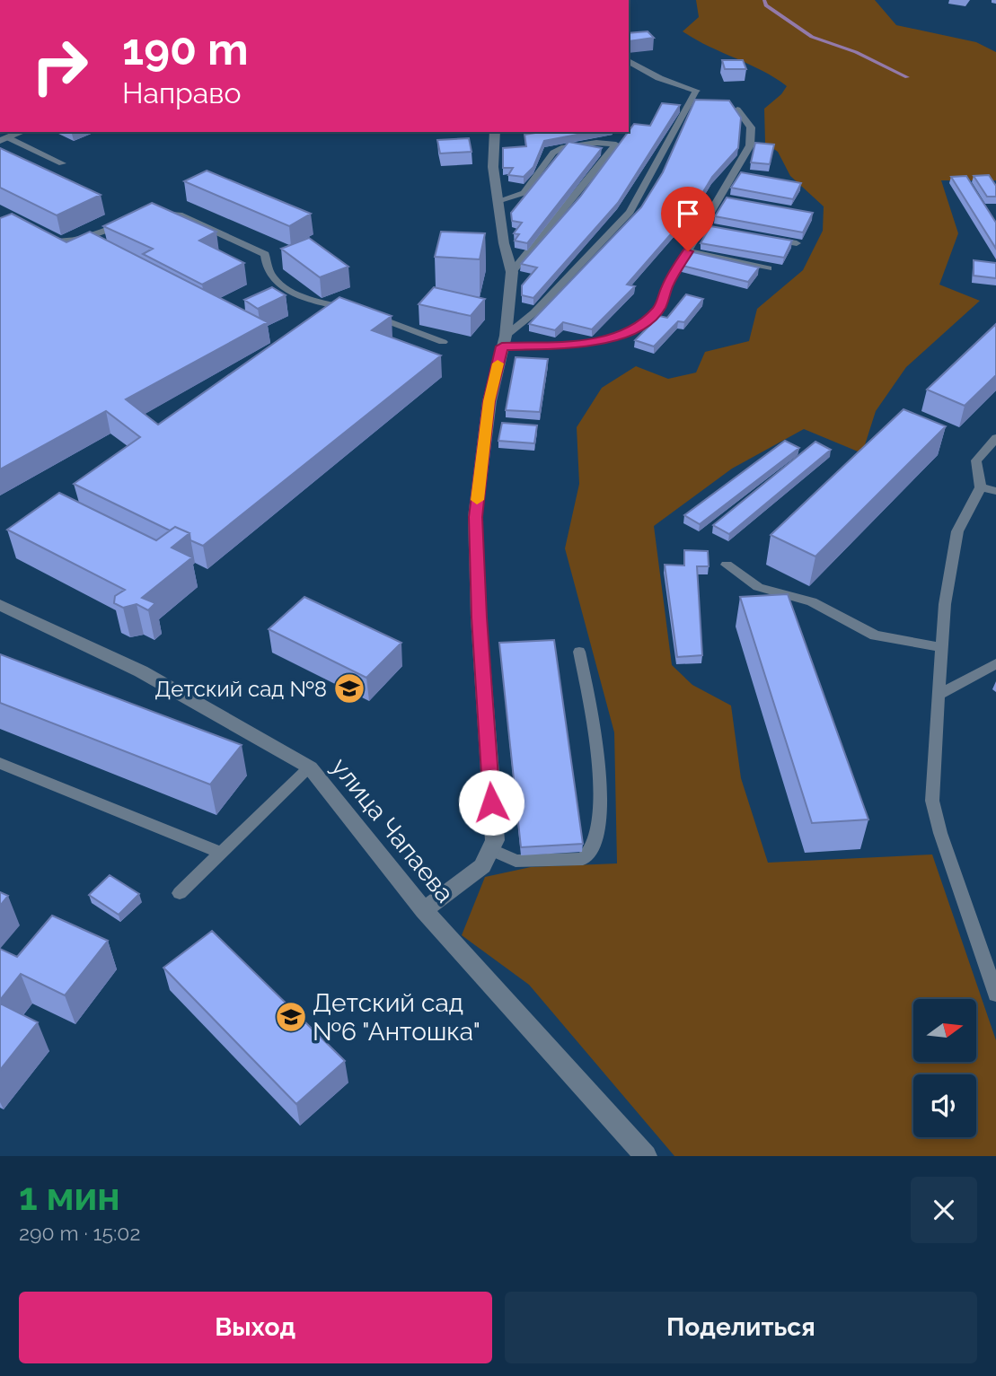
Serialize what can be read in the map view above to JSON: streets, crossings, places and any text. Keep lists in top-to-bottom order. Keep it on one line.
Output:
{"streets":{"street":["улица Чапаева"]},"places":{"school or university":["Детский сад №8","Детский сад №6 \"Антошка\""]},"north":"right","page":{"turn":["190 m","Направо"],"heading":["1 мин","290 m · 15:02"],"buttons":["Выход","Поделиться"]}}
